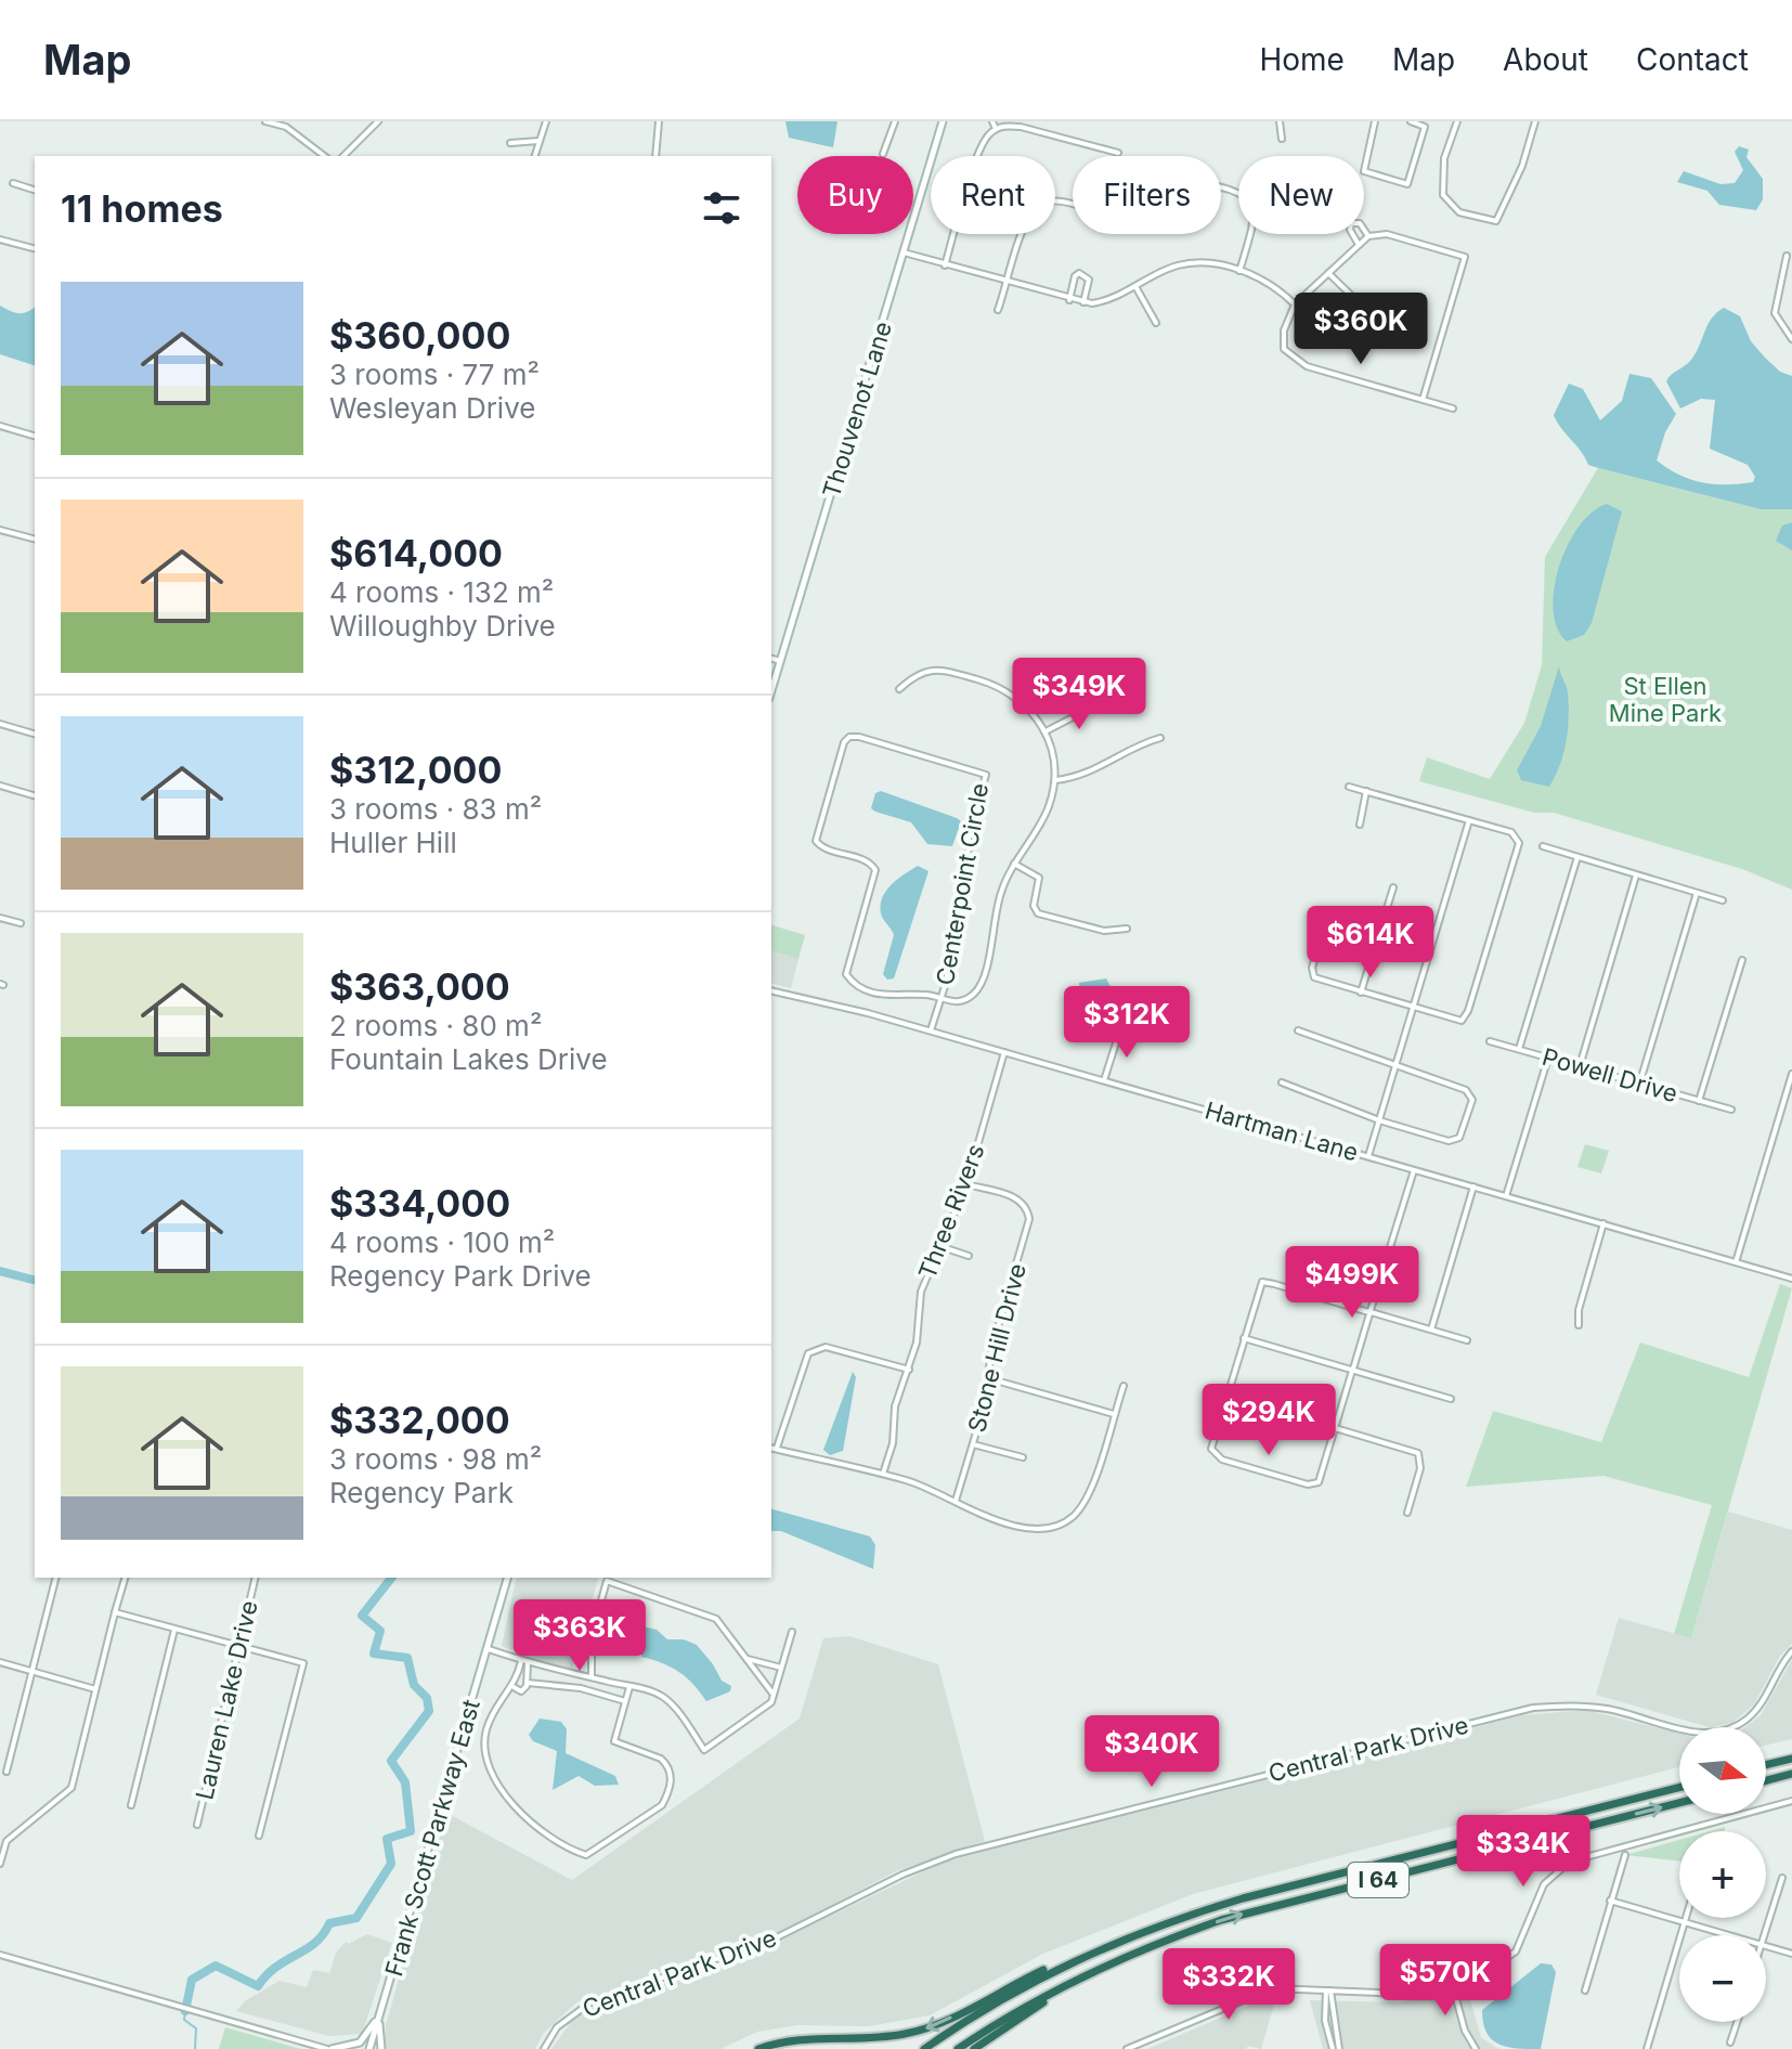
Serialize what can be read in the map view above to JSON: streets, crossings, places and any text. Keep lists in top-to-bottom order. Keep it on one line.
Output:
{"streets":{"highway":["I 64"],"main road":["Thouvenot Lane","Frank Scott Parkway East"],"street":["Centerpoint Circle","Powell Drive","Hartman Lane","Three Rivers","Stone Hill Drive","Lauren Lake Drive","Central Park Drive"]},"crossings":[["Centerpoint Circle","Hartman Lane"],["Hartman Lane","Three Rivers"],["Three Rivers","Stone Hill Drive"]],"parks":["St Ellen Mine Park"],"north":"right","page":{"header":"Map","nav":["Home","Map","About","Contact"],"chip":["Buy","Rent","Filters","New"],"heading":"11 homes","list":[{"name":"$360,000","note":"3 rooms · 77 m² · Wesleyan Drive"},{"name":"$614,000","note":"4 rooms · 132 m² · Willoughby Drive"},{"name":"$312,000","note":"3 rooms · 83 m² · Huller Hill"},{"name":"$363,000","note":"2 rooms · 80 m² · Fountain Lakes Drive"},{"name":"$334,000","note":"4 rooms · 100 m² · Regency Park Drive"},{"name":"$332,000","note":"3 rooms · 98 m² · Regency Park"}],"price":["$360K","$349K","$614K","$312K","$499K","$294K","$363K","$340K","$334K","$570K","$332K"],"map_buttons":["+","−"]}}
